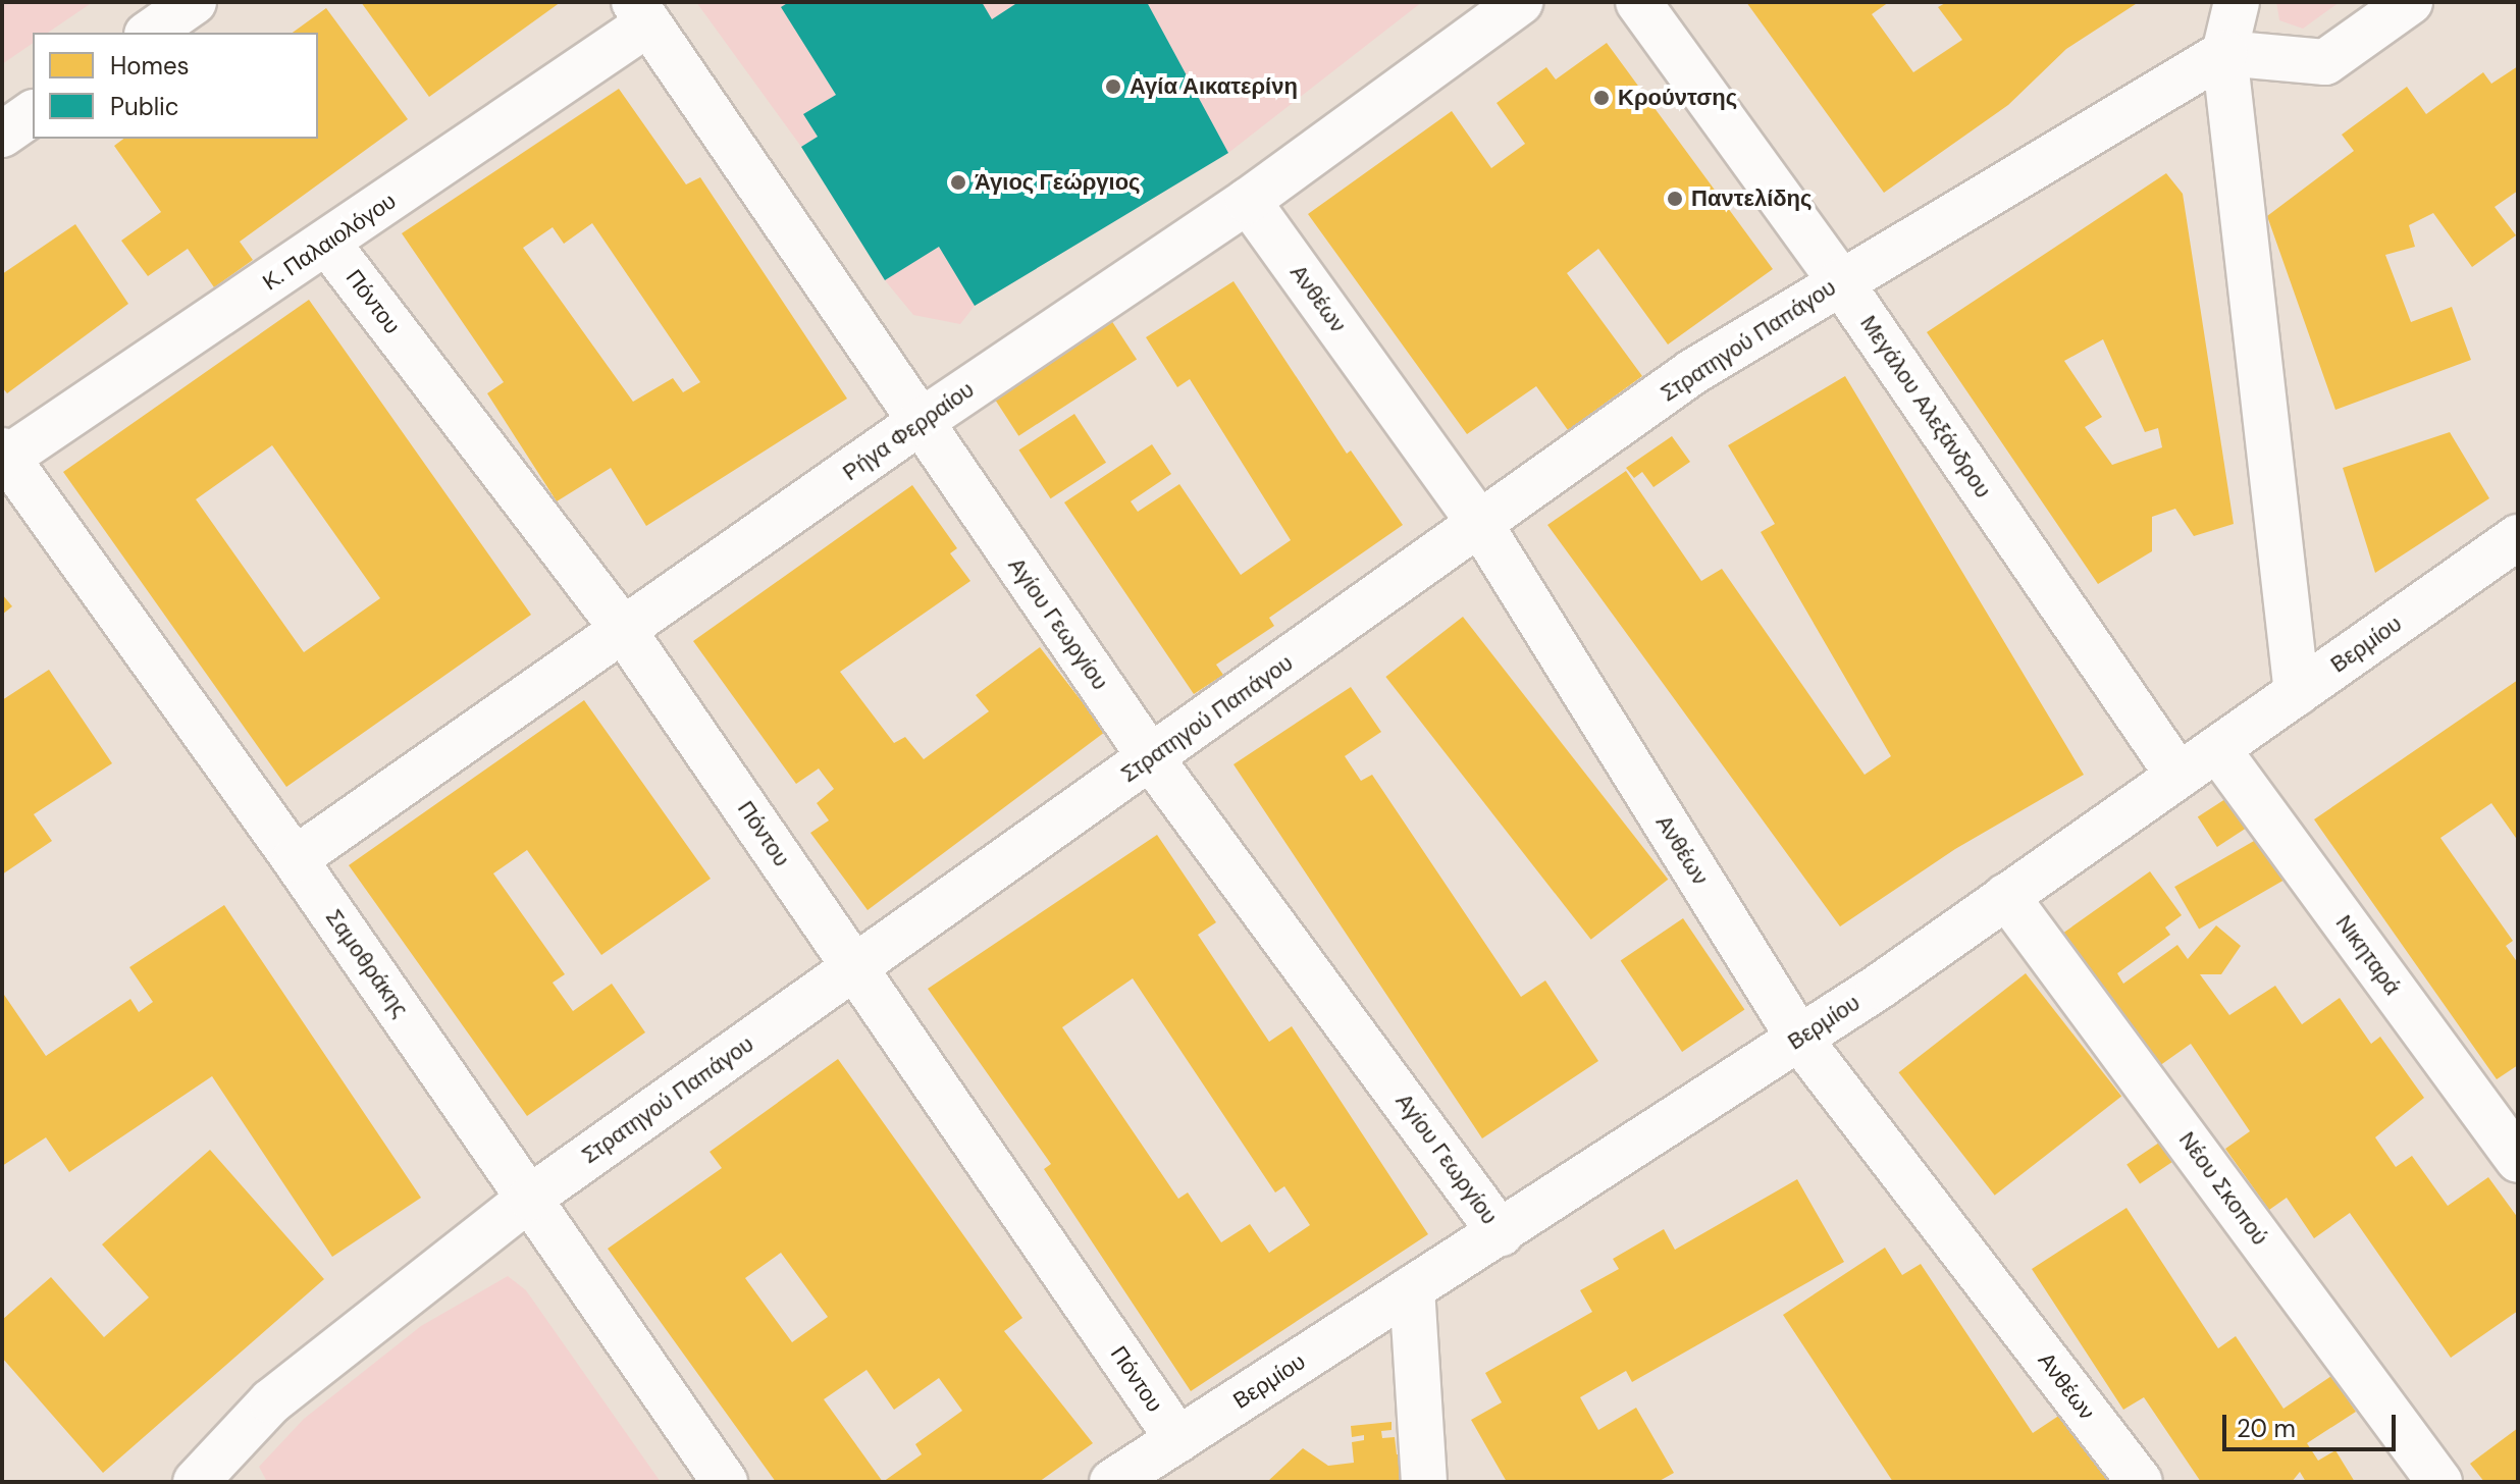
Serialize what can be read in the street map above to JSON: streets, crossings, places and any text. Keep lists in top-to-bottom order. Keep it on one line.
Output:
{"streets":{"street":["Κ. Παλαιολόγου","Ανθέων","Πόντου","Στρατηγού Παπάγου","Μεγάλου Αλεξάνδρου","Ρήγα Φερραίου","Αγίου Γεωργίου","Βερμίου","Νικηταρά","Σαμοθράκης","Νέου Σκοπού"]},"crossings":[["Κ. Παλαιολόγου","Πόντου"],["Κ. Παλαιολόγου","Αγίου Γεωργίου"],["Κ. Παλαιολόγου","Σαμοθράκης"],["Ανθέων","Στρατηγού Παπάγου"],["Ανθέων","Ρήγα Φερραίου"],["Ανθέων","Βερμίου"],["Πόντου","Στρατηγού Παπάγου"],["Πόντου","Ρήγα Φερραίου"],["Πόντου","Βερμίου"],["Στρατηγού Παπάγου","Μεγάλου Αλεξάνδρου"],["Στρατηγού Παπάγου","Αγίου Γεωργίου"],["Στρατηγού Παπάγου","Σαμοθράκης"],["Μεγάλου Αλεξάνδρου","Βερμίου"],["Ρήγα Φερραίου","Αγίου Γεωργίου"],["Ρήγα Φερραίου","Σαμοθράκης"],["Αγίου Γεωργίου","Βερμίου"],["Βερμίου","Νικηταρά"],["Βερμίου","Νέου Σκοπού"]],"places":["Αγία Αικατερίνη","Κρούντσης","Άγιος Γεώργιος","Παντελίδης"],"legend":["Homes","Public"],"scale_bar":"20 m"}
